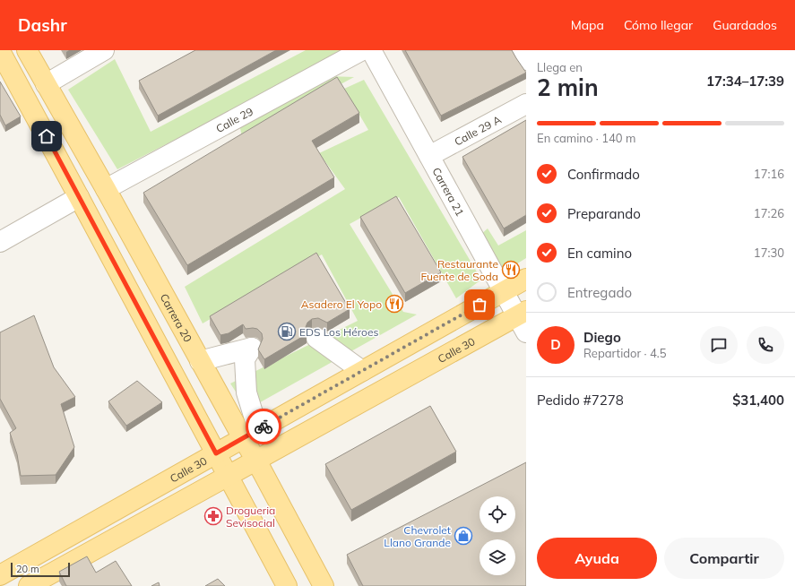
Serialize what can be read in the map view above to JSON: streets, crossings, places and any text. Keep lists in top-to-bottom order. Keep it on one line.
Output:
{"streets":{"main road":["Carrera 20","Calle 30"],"street":["Calle 29","Calle 29 A","Carrera 21"]},"crossings":[["Calle 29","Carrera 20"],["Calle 29 A","Carrera 21"],["Carrera 21","Calle 30"],["Carrera 20","Calle 30"]],"places":{"restaurant":["Restaurante Fuente de Soda","Asadero El Yopo"],"fuel station":["EDS Los Héroes"],"pharmacy":["Drogueria Sevisocial"],"shop":["Chevrolet Llano Grande"]},"scale_bar":"20 m","page":{"header":"Dashr","nav":["Mapa","Cómo llegar","Guardados"],"heading":["2 min","Llega en","17:34–17:39"],"panel":["Diego","Repartidor · 4.5","Pedido #7278","$31,400"],"bar":"En camino · 140 m","list":[["Confirmado","17:16"],["Preparando","17:26"],["En camino","17:30"],"Entregado"],"round":"D","buttons":["Ayuda","Compartir"],"scale":"20 m"}}
